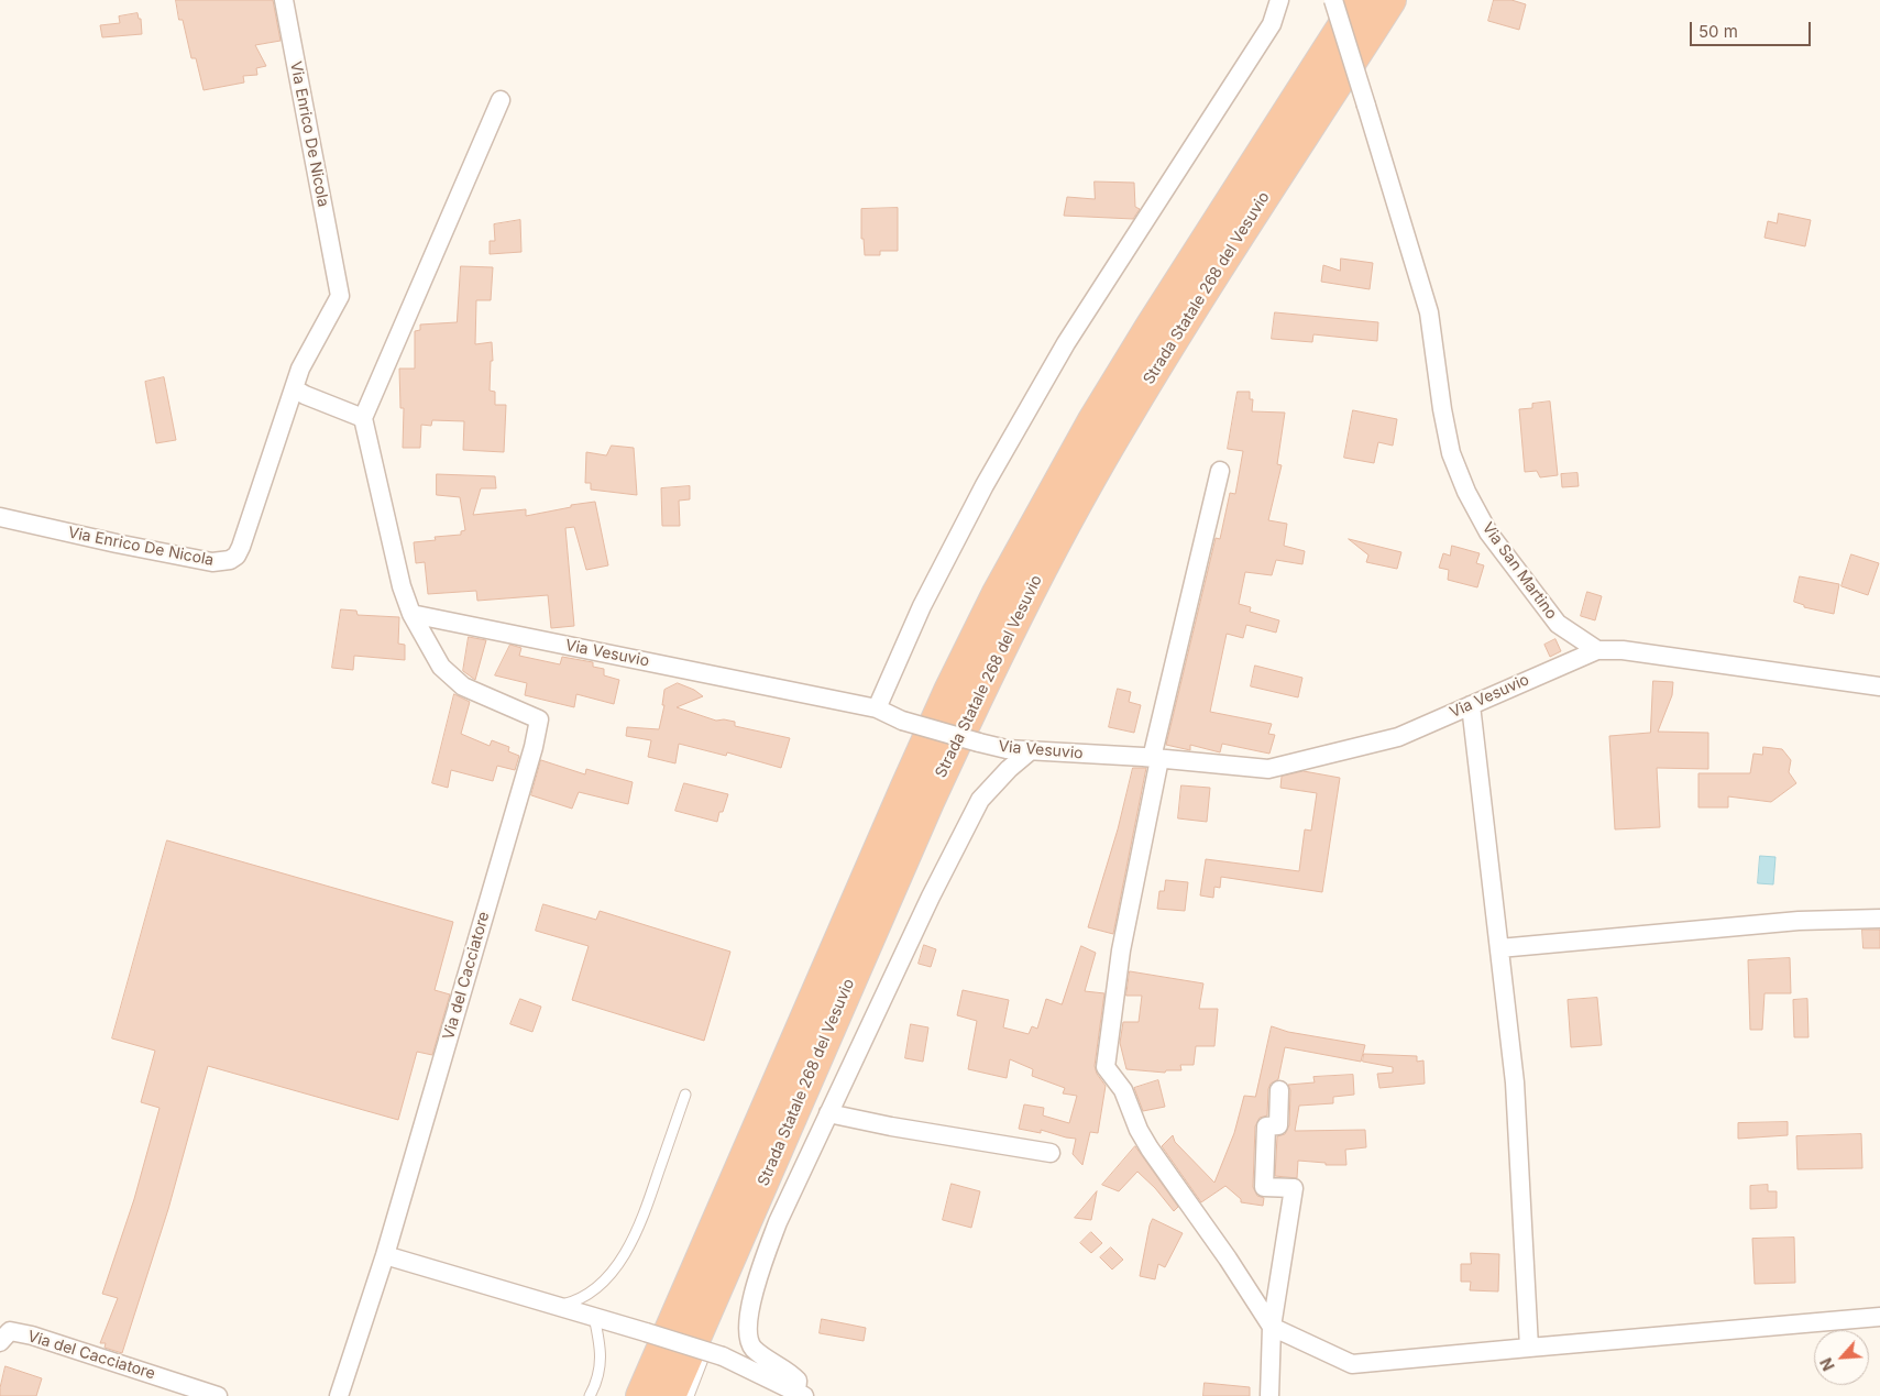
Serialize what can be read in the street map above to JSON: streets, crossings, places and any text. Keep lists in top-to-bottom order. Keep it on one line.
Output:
{"streets":{"highway":["Strada Statale 268 del Vesuvio"],"street":["Via Enrico De Nicola","Via San Martino","Via Vesuvio","Via del Cacciatore"]},"crossings":[["Via San Martino","Via Vesuvio"],["Via Vesuvio","Via del Cacciatore"]],"scale_bar":"50 m","north":"bottom left"}
